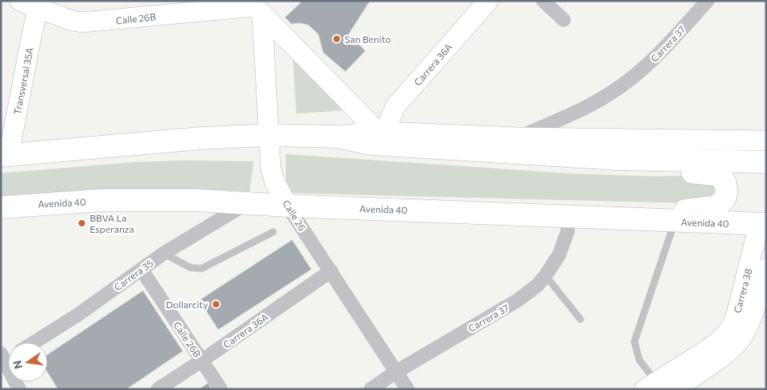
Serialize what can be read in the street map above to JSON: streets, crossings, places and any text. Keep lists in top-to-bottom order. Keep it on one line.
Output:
{"streets":{"highway":["Avenida 40"],"street":["Calle 26B","Carrera 37","Carrera 36A","Transversal 35A","Calle 26","Carrera 35","Carrera 38"]},"crossings":[["Calle 26B","Carrera 36A"],["Calle 26B","Transversal 35A"],["Calle 26B","Calle 26"],["Calle 26B","Carrera 35"],["Carrera 37","Avenida 40"],["Carrera 37","Calle 26"],["Carrera 36A","Calle 26"],["Avenida 40","Calle 26"],["Avenida 40","Carrera 35"],["Avenida 40","Carrera 38"]],"places":["San Benito","BBVA La Esperanza","Dollarcity"],"north":"left"}
